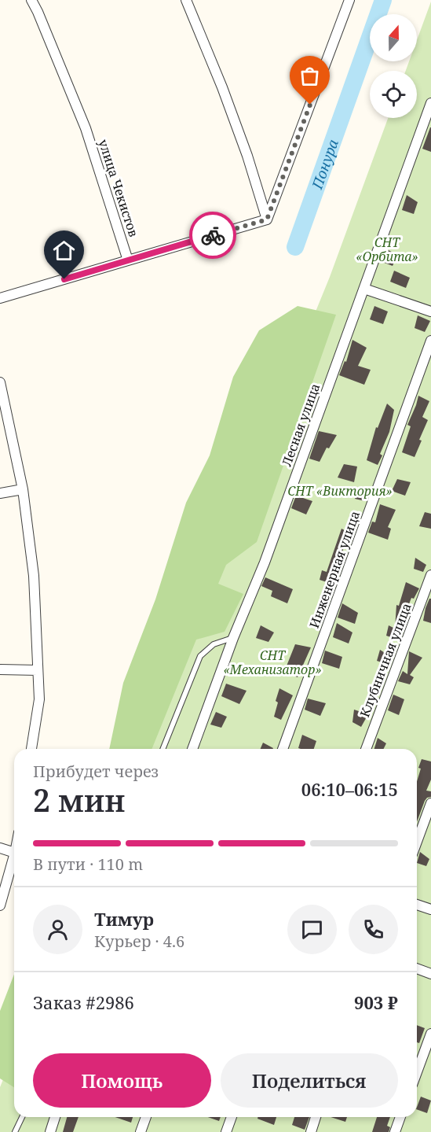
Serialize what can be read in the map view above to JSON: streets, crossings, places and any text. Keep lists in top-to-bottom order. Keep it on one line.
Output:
{"streets":{"street":["улица Чекистов","Лесная улица","Инженерная улица","Клубничная улица"]},"water":["Понура"],"parks":["СНТ «Орбита»","СНТ «Виктория»","СНТ «Механизатор»"],"north":"top","page":{"heading":["2 мин","Прибудет через","06:10–06:15"],"panel":["Тимур","Курьер · 4.6","Заказ #2986","903 ₽"],"bar":"В пути · 110 m","buttons":["Помощь","Поделиться"]}}
